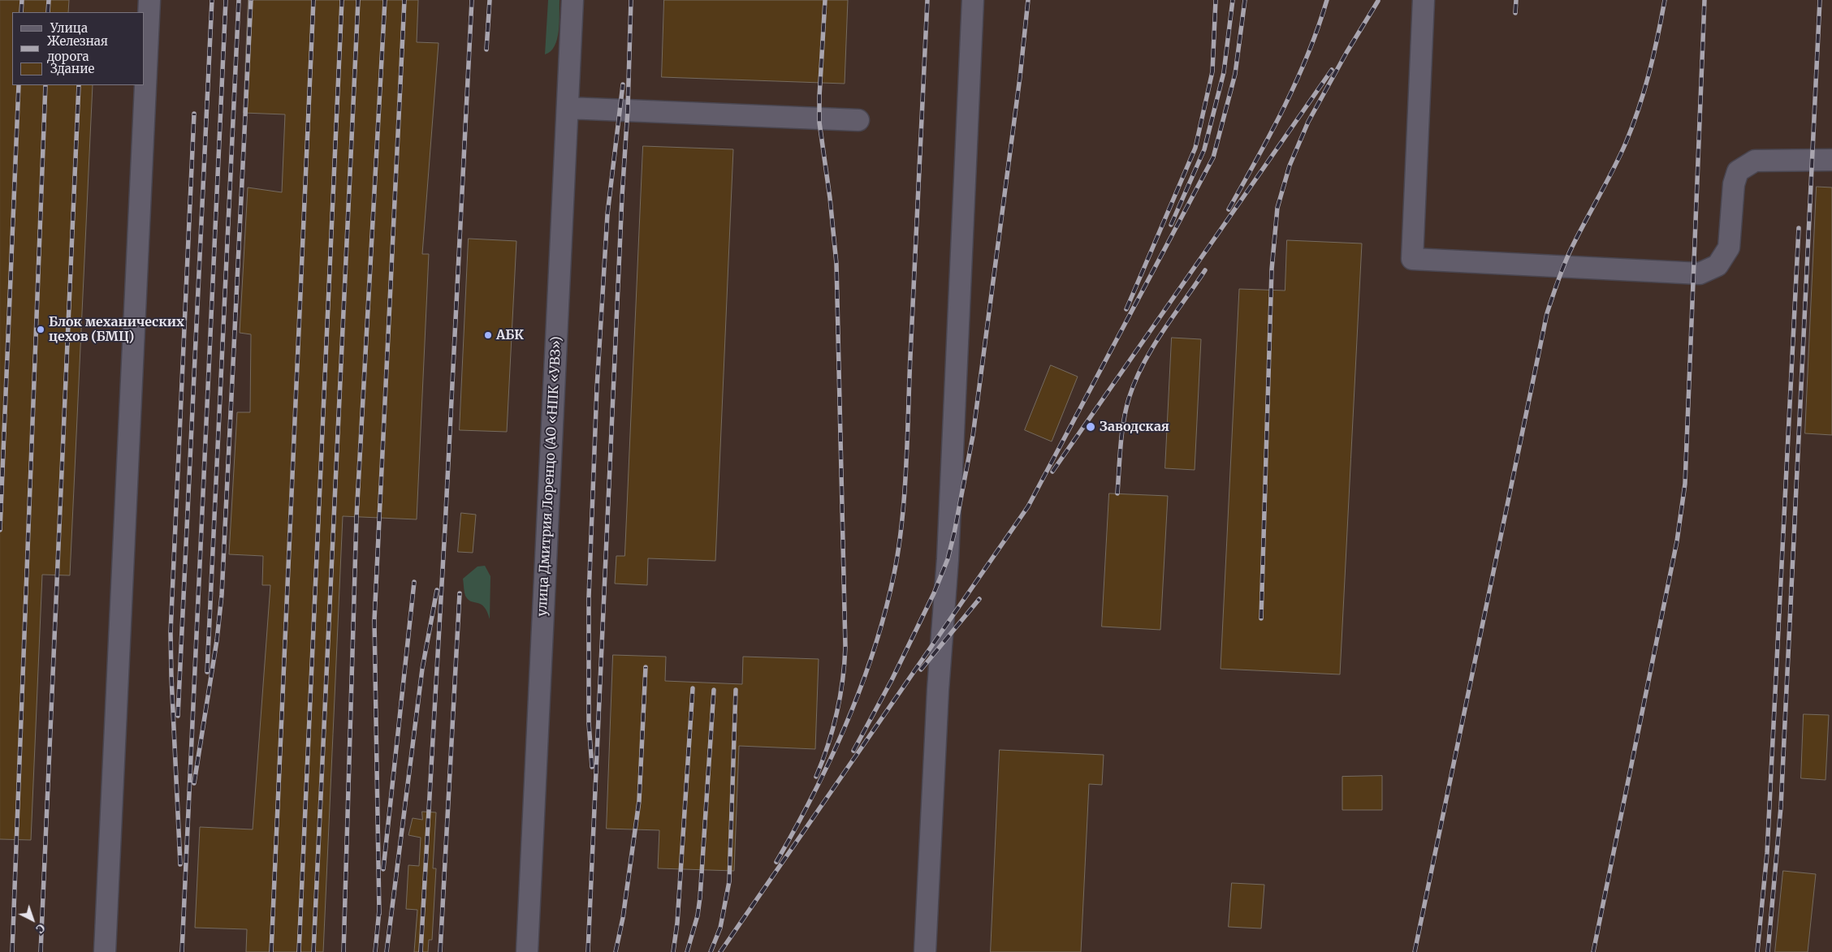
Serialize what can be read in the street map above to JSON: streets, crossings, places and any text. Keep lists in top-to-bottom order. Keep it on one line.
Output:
{"streets":{"lane":["улица Дмитрия Лоренцо (АО «НПК «УВЗ»)"]},"places":["Блок механических цехов (БМЦ)","АБК","Заводская"],"legend":["Улица","Железная дорога","Здание"],"north":"bottom right"}
